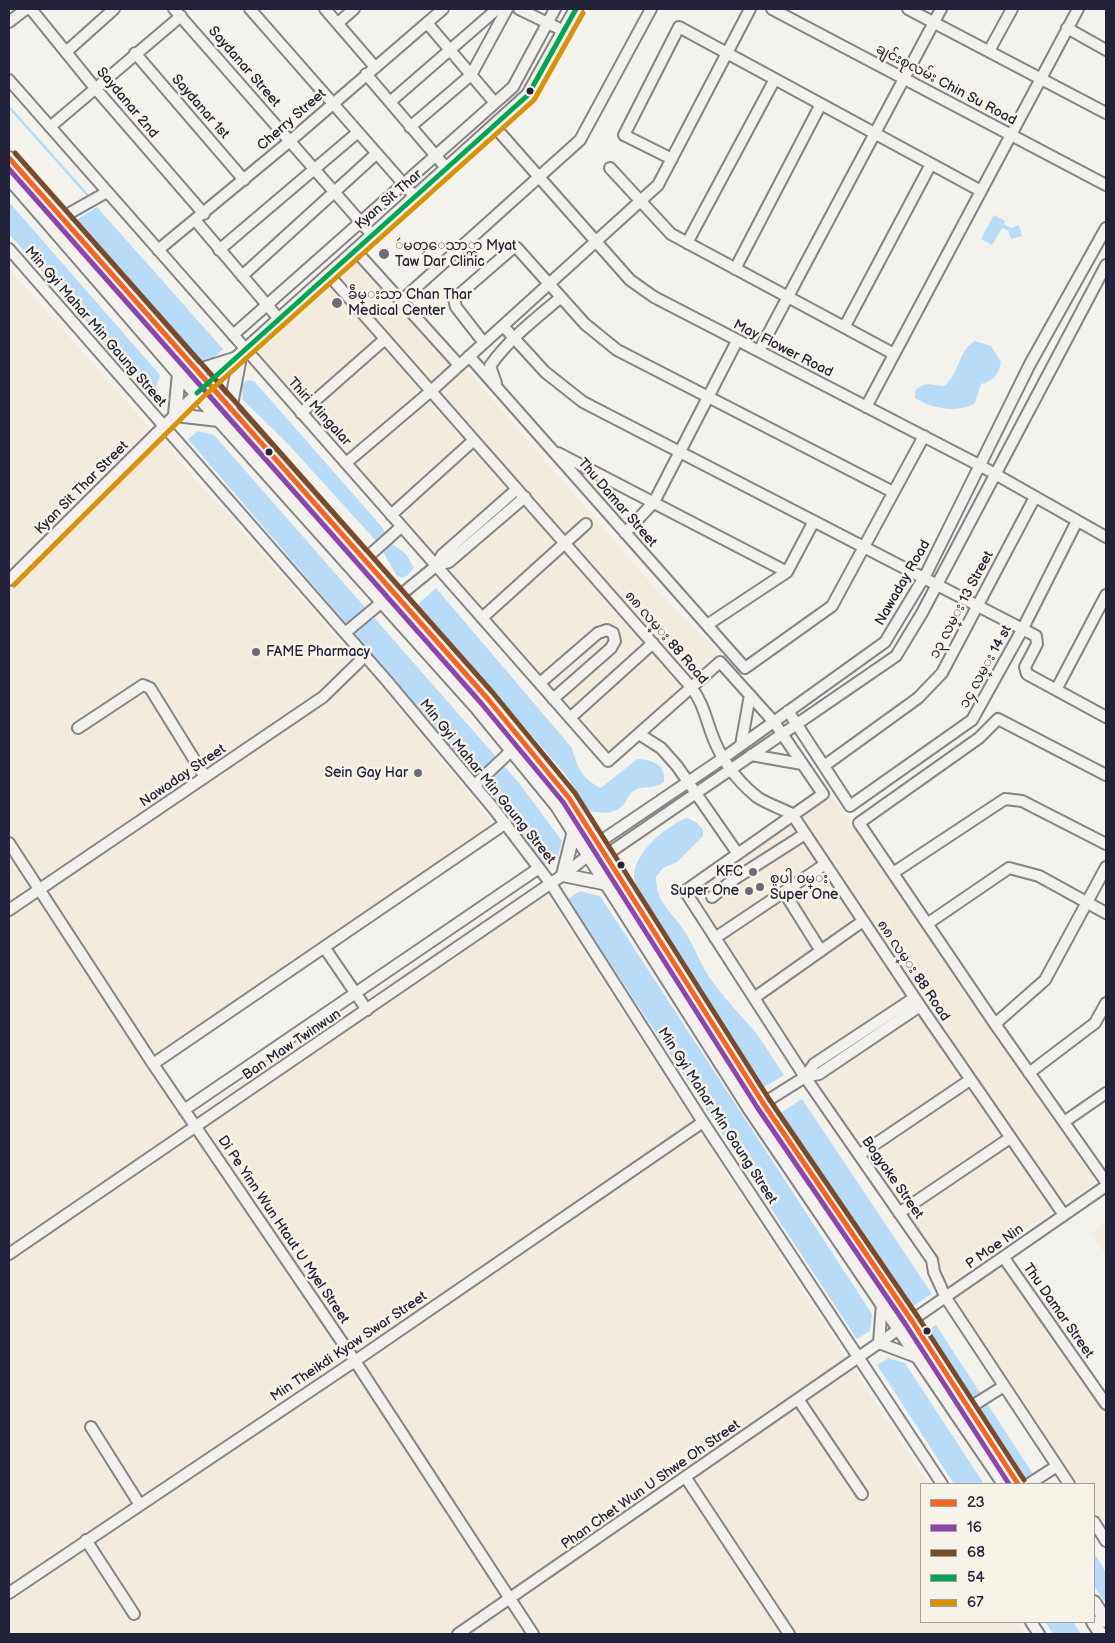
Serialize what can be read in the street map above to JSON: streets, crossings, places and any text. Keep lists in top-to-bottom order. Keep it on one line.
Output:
{"streets":{"main road":["Kyan Sit Thar"],"street":["Saydanar Street","ချင်းစုလမ်း Chin Su Road","Saydanar 2nd","Saydanar 1st","Cherry Street","Min Gyi Mahar Min Gaung Street","May Flower Road","Thiri Mingalar","Kyan Sit Thar Street","Thu Damar Street","Nawaday Road","၁၃ လမ္း 13 Street","၈၈ လမ္း 88 Road","၁၄ လမ္း 14 st","Nawaday Street","Ban Maw Twinwun","Bogyoke Street","Di Pe Yinn Wun Htaut U Myel Street","P Moe Nin","Min Theikdi Kyaw Swar Street","Phan Chet Wun U Shwe Oh Street"]},"crossings":[["Saydanar Street","Cherry Street"],["Saydanar Street","Kyan Sit Thar"],["Saydanar 2nd","Cherry Street"],["Saydanar 1st","Cherry Street"],["Cherry Street","Thiri Mingalar"],["Kyan Sit Thar","May Flower Road"],["Kyan Sit Thar","Thiri Mingalar"],["Kyan Sit Thar","Kyan Sit Thar Street"],["Kyan Sit Thar","၈၈ လမ္း 88 Road"],["Min Gyi Mahar Min Gaung Street","Kyan Sit Thar Street"],["Min Gyi Mahar Min Gaung Street","Nawaday Street"],["Min Gyi Mahar Min Gaung Street","Ban Maw Twinwun"],["Min Gyi Mahar Min Gaung Street","Min Theikdi Kyaw Swar Street"],["Min Gyi Mahar Min Gaung Street","Phan Chet Wun U Shwe Oh Street"],["May Flower Road","Nawaday Road"],["May Flower Road","၁၃ လမ္း 13 Street"],["May Flower Road","၁၄ လမ္း 14 st"],["Thu Damar Street","P Moe Nin"],["Nawaday Road","၈၈ လမ္း 88 Road"],["Nawaday Road","Ban Maw Twinwun"],["၁၃ လမ္း 13 Street","၁၄ လမ္း 14 st"],["၈၈ လမ္း 88 Road","P Moe Nin"],["Nawaday Street","Di Pe Yinn Wun Htaut U Myel Street"],["Ban Maw Twinwun","Di Pe Yinn Wun Htaut U Myel Street"],["Bogyoke Street","P Moe Nin"],["Di Pe Yinn Wun Htaut U Myel Street","Min Theikdi Kyaw Swar Street"],["Di Pe Yinn Wun Htaut U Myel Street","Phan Chet Wun U Shwe Oh Street"],["P Moe Nin","Phan Chet Wun U Shwe Oh Street"]],"places":["ဴမတ္ေသာ္တာ Myat Taw Dar Clinic","ခဵမ္းသာ Chan Thar Medical Center","FAME Pharmacy","Sein Gay Har","KFC","စူပါ ၀မ္း Super One","Super One"],"lines":["transit line 54","transit line 67","transit line 68","transit line 23","transit line 16"],"legend":["23","16","68","54","67"]}
